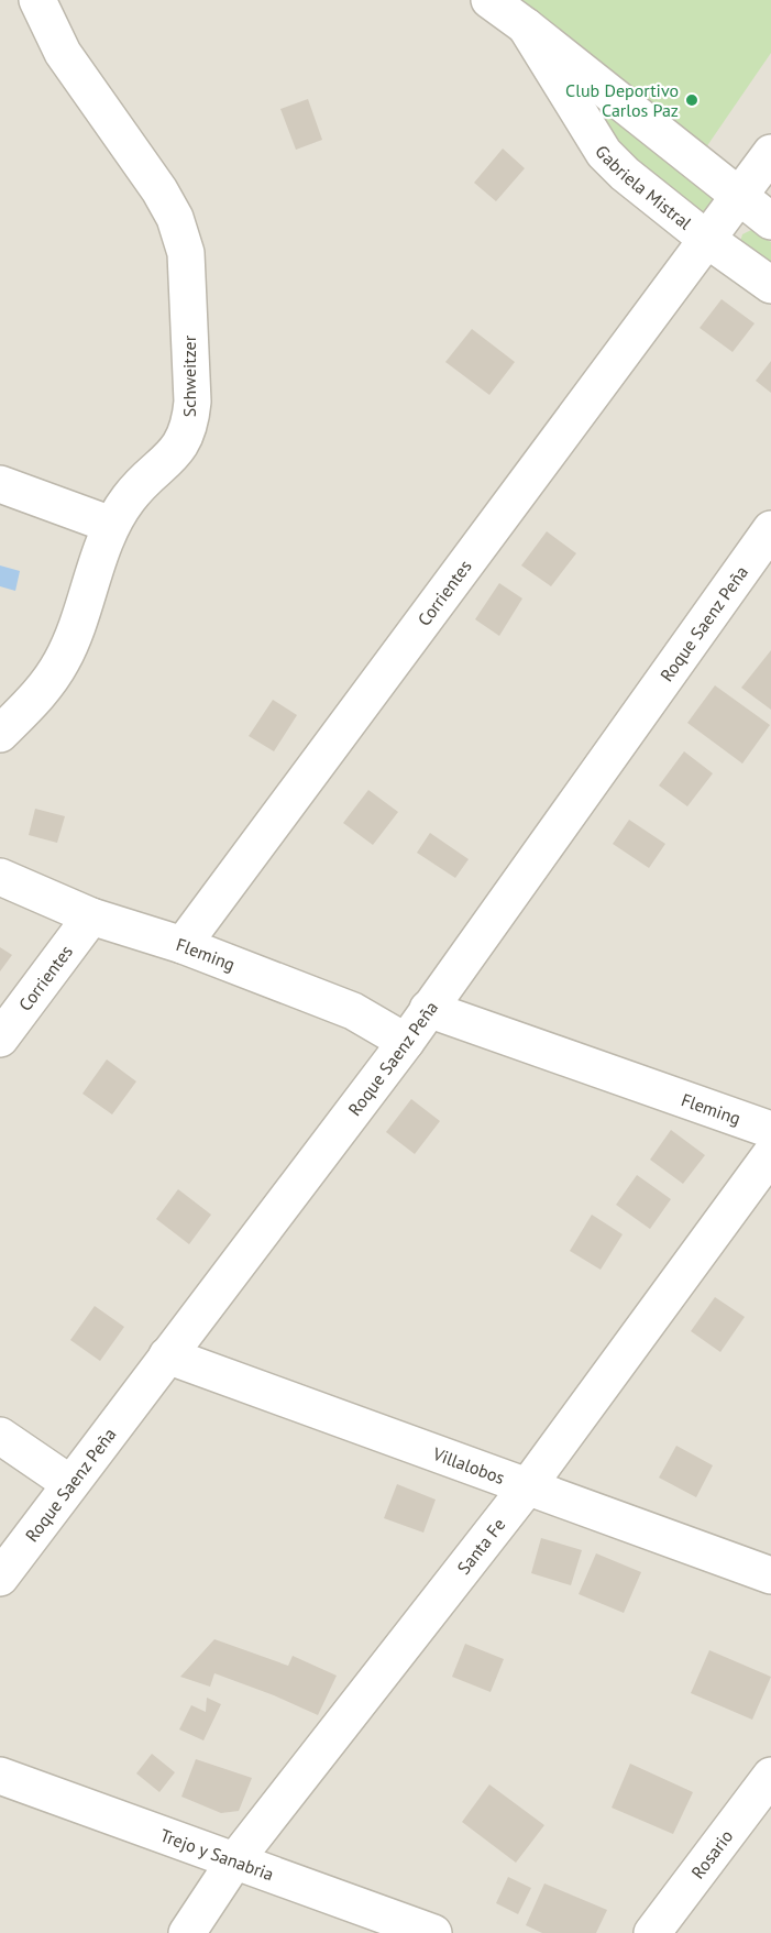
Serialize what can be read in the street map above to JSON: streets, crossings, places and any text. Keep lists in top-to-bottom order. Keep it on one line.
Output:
{"streets":{"street":["Gabriela Mistral","Schweitzer","Corrientes","Roque Saenz Peña","Fleming","Villalobos","Santa Fe","Rosario","Trejo y Sanabria"]},"crossings":[["Gabriela Mistral","Corrientes"],["Corrientes","Fleming"],["Roque Saenz Peña","Fleming"],["Roque Saenz Peña","Villalobos"],["Villalobos","Santa Fe"],["Santa Fe","Trejo y Sanabria"]],"places":["Club Deportivo Carlos Paz"]}
